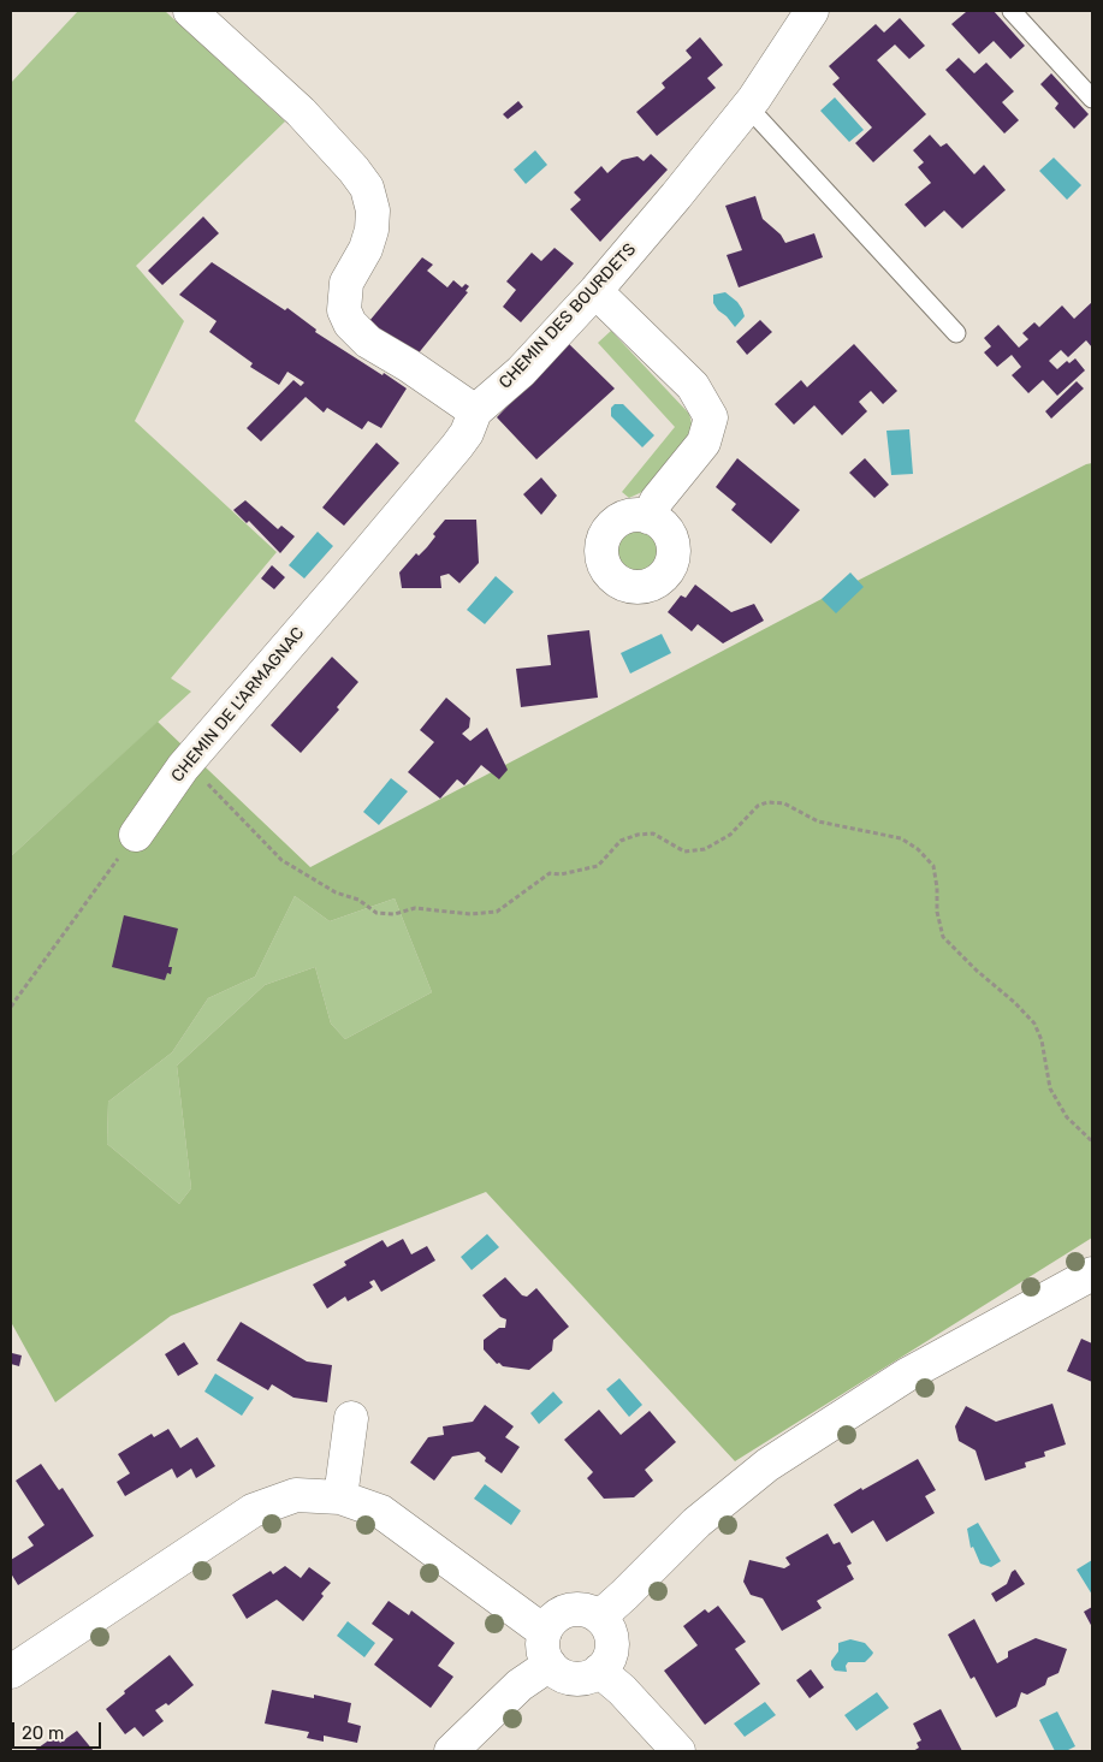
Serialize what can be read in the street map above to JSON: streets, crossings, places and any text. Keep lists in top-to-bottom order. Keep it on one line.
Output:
{"streets":{"street":["CHEMIN DES BOURDETS","CHEMIN DE L'ARMAGNAC"]},"crossings":[["CHEMIN DES BOURDETS","CHEMIN DE L'ARMAGNAC"]],"scale_bar":"20 m"}
